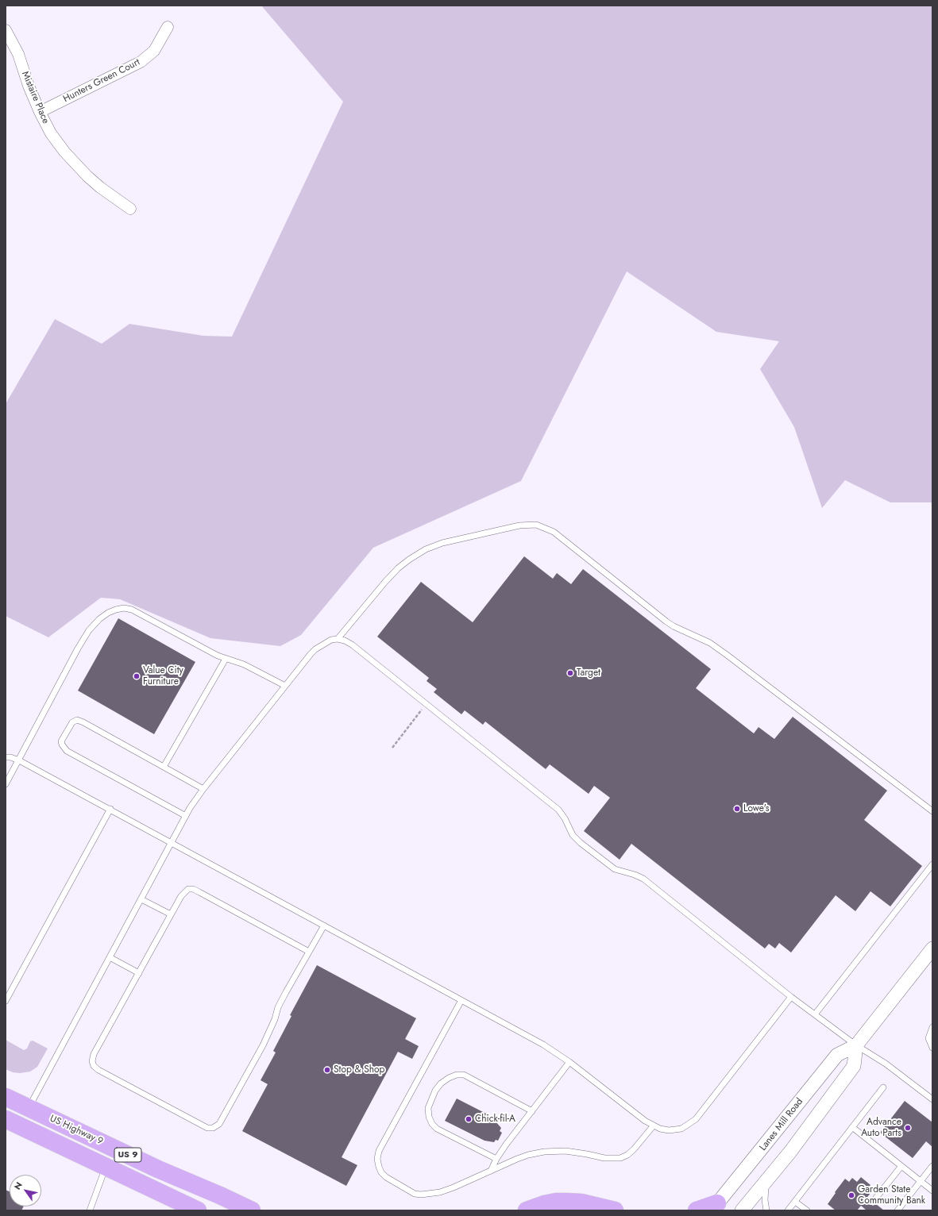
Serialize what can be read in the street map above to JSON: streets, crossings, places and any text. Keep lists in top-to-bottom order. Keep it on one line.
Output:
{"streets":{"highway":["US Highway 9","US 9"],"street":["Hunters Green Court","Mistaire Place","Lanes Mill Road"]},"crossings":[["Hunters Green Court","Mistaire Place"]],"places":["Target","Value City Furniture","Lowe's","Stop & Shop","Chick-fil-A","Advance Auto Parts","Garden State Community Bank"],"north":"top left"}
